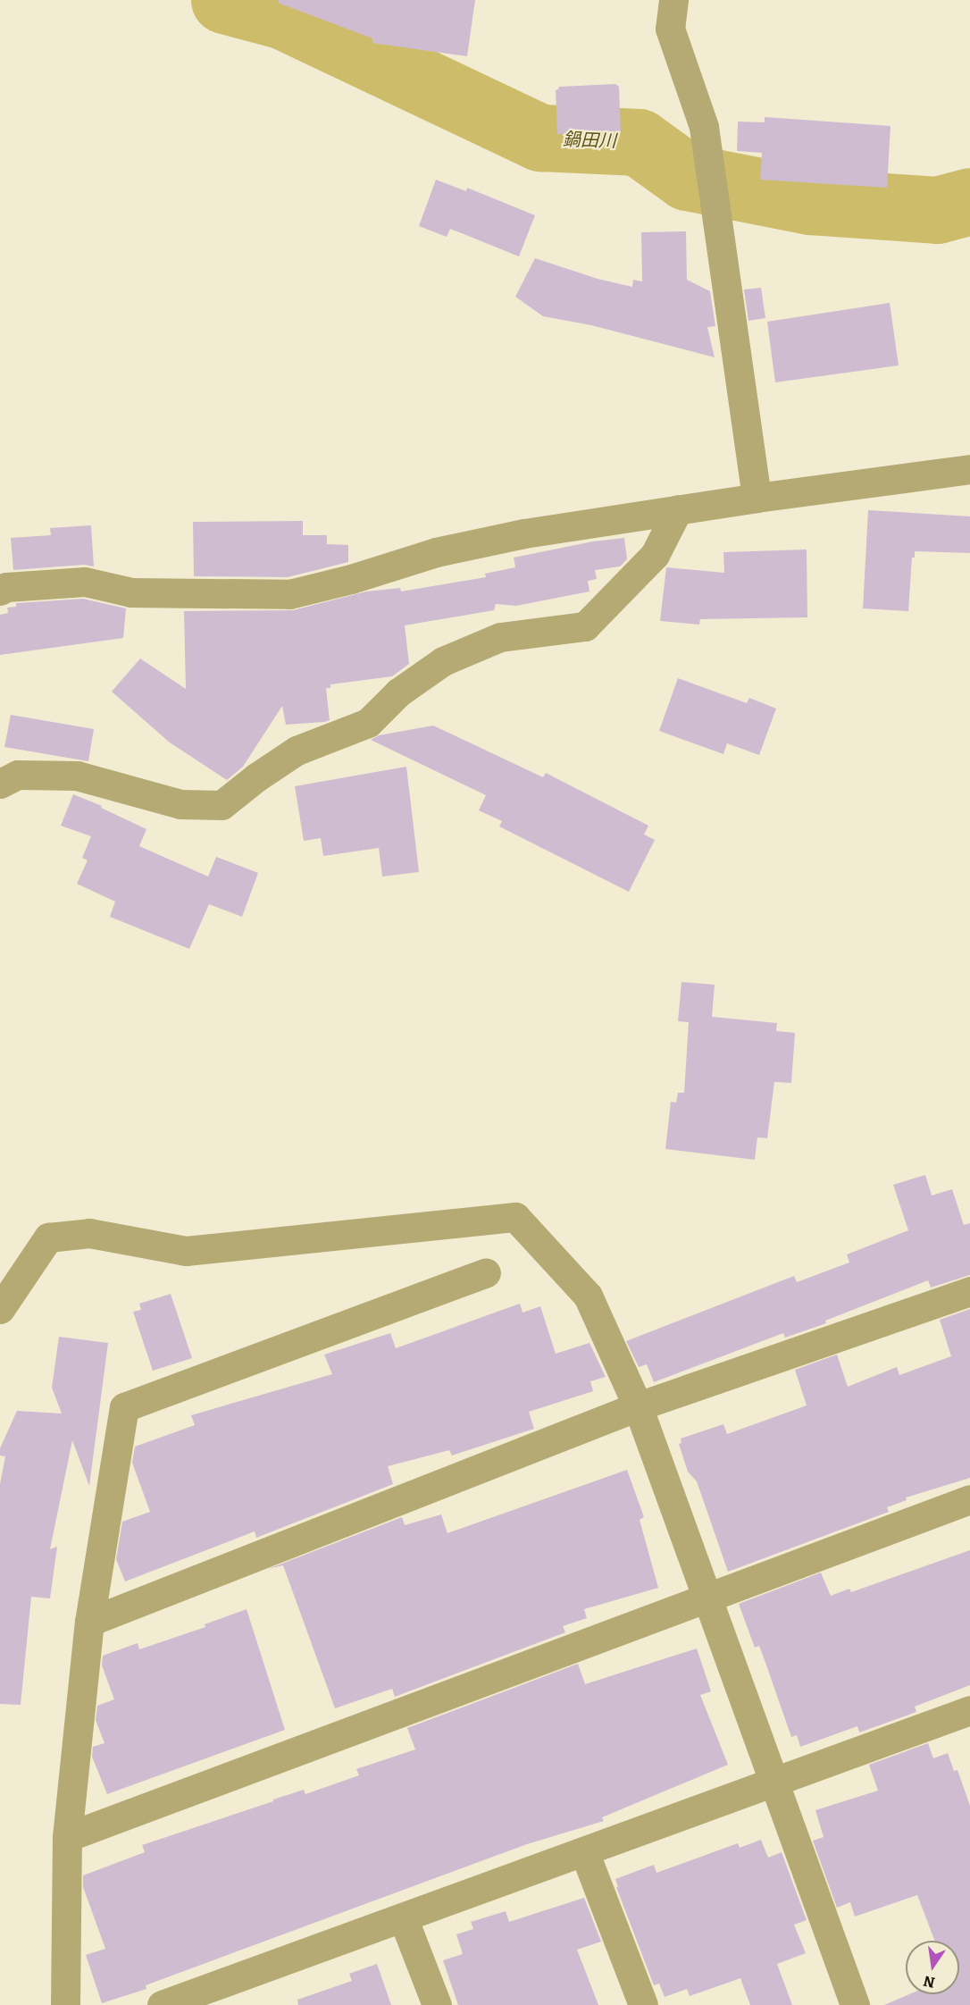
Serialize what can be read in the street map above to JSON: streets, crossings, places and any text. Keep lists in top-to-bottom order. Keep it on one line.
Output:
{"water":["鍋田川"],"north":"bottom"}
